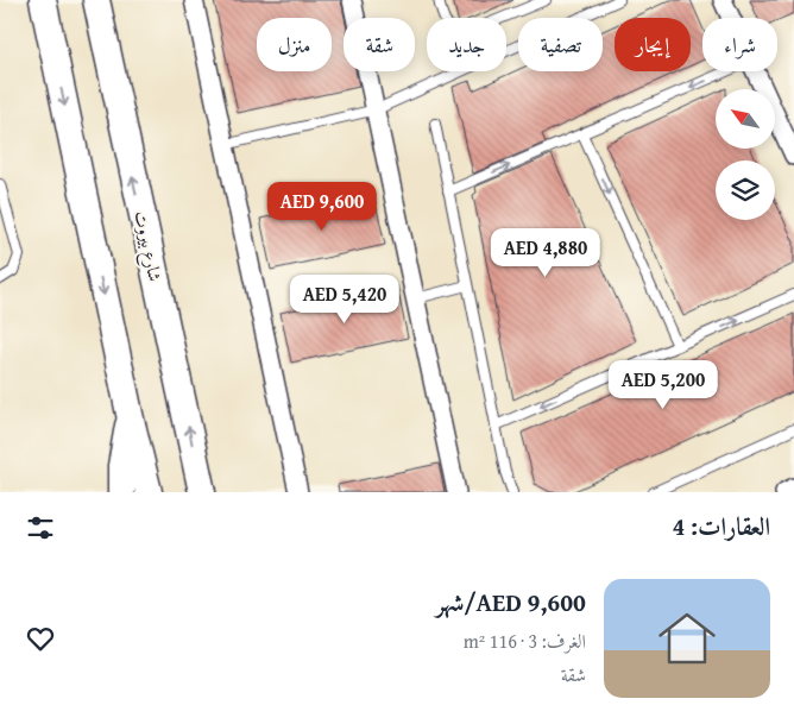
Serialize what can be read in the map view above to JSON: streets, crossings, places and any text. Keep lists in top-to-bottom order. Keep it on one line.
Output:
{"streets":{"main road":["شارع بيروت"]},"north":"top left","page":{"chip":["شراء","إيجار","تصفية","جديد","شقة","منزل"],"price":["AED 9,600","AED 4,880","AED 5,420","AED 5,200"],"heading":"العقارات: 4","list":[{"name":"AED 9,600/شهر","note":"الغرف: 3 · 116 m² · شقة"}]}}
